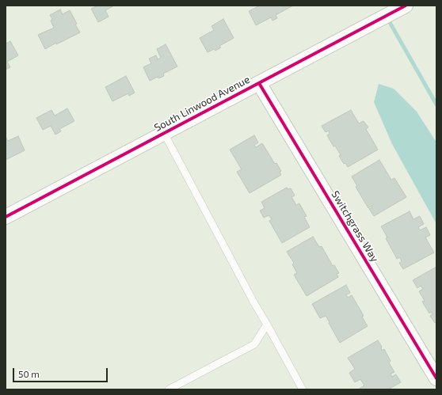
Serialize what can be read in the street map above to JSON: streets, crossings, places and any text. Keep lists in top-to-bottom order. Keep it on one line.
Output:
{"streets":{"street":["South Linwood Avenue","Switchgrass Way"]},"crossings":[["South Linwood Avenue","Switchgrass Way"]],"scale_bar":"50 m"}
